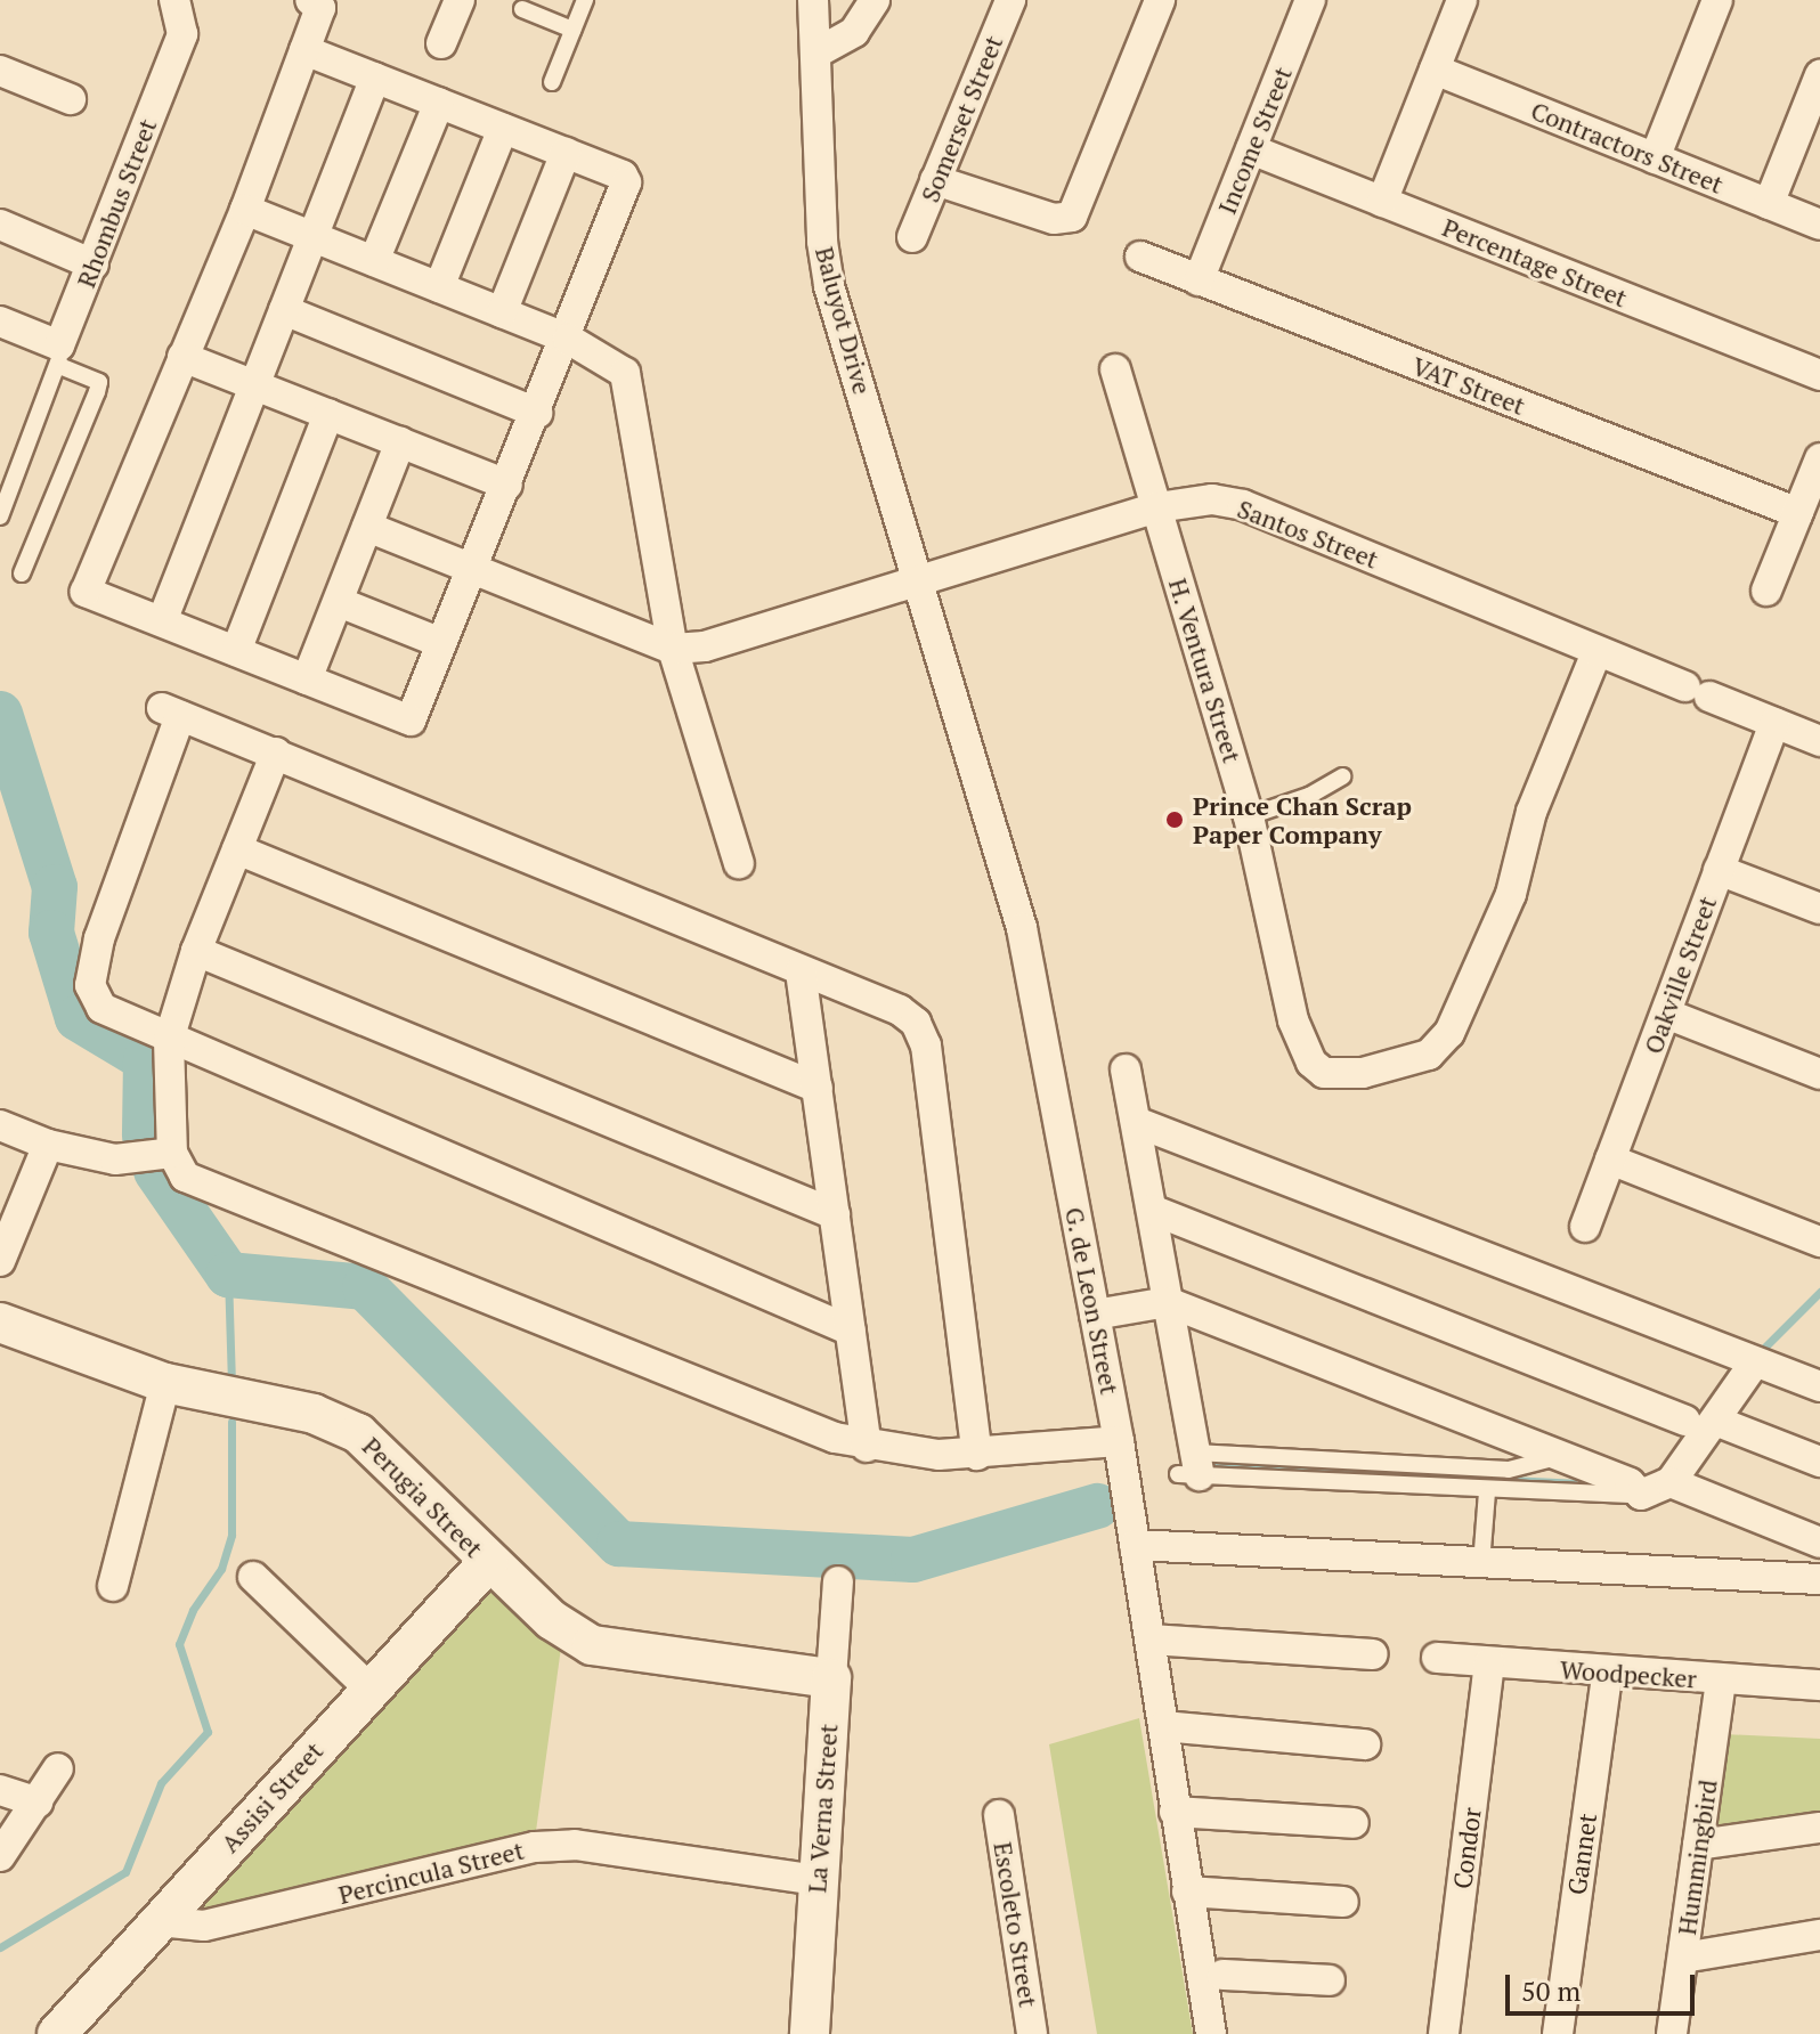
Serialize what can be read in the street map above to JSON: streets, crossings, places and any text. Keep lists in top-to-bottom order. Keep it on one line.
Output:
{"streets":{"street":["Somerset Street","Income Street","Contractors Street","Rhombus Street","Percentage Street","Baluyot Drive","VAT Street","Santos Street","H. Ventura Street","Oakville Street","G. de Leon Street","Perugia Street","Woodpecker","Assisi Street","La Verna Street","Condor","Gannet","Hummingbird","Percincula Street","Escoleto Street"]},"crossings":[["Income Street","Percentage Street"],["Income Street","VAT Street"],["Baluyot Drive","Santos Street"],["Baluyot Drive","G. de Leon Street"],["Santos Street","H. Ventura Street"],["Santos Street","Oakville Street"],["Santos Street","G. de Leon Street"],["Perugia Street","Assisi Street"],["Perugia Street","La Verna Street"],["Woodpecker","Condor"],["Woodpecker","Gannet"],["Woodpecker","Hummingbird"],["Assisi Street","Percincula Street"],["La Verna Street","Percincula Street"]],"places":["Prince Chan Scrap Paper Company"],"scale_bar":"50 m"}
